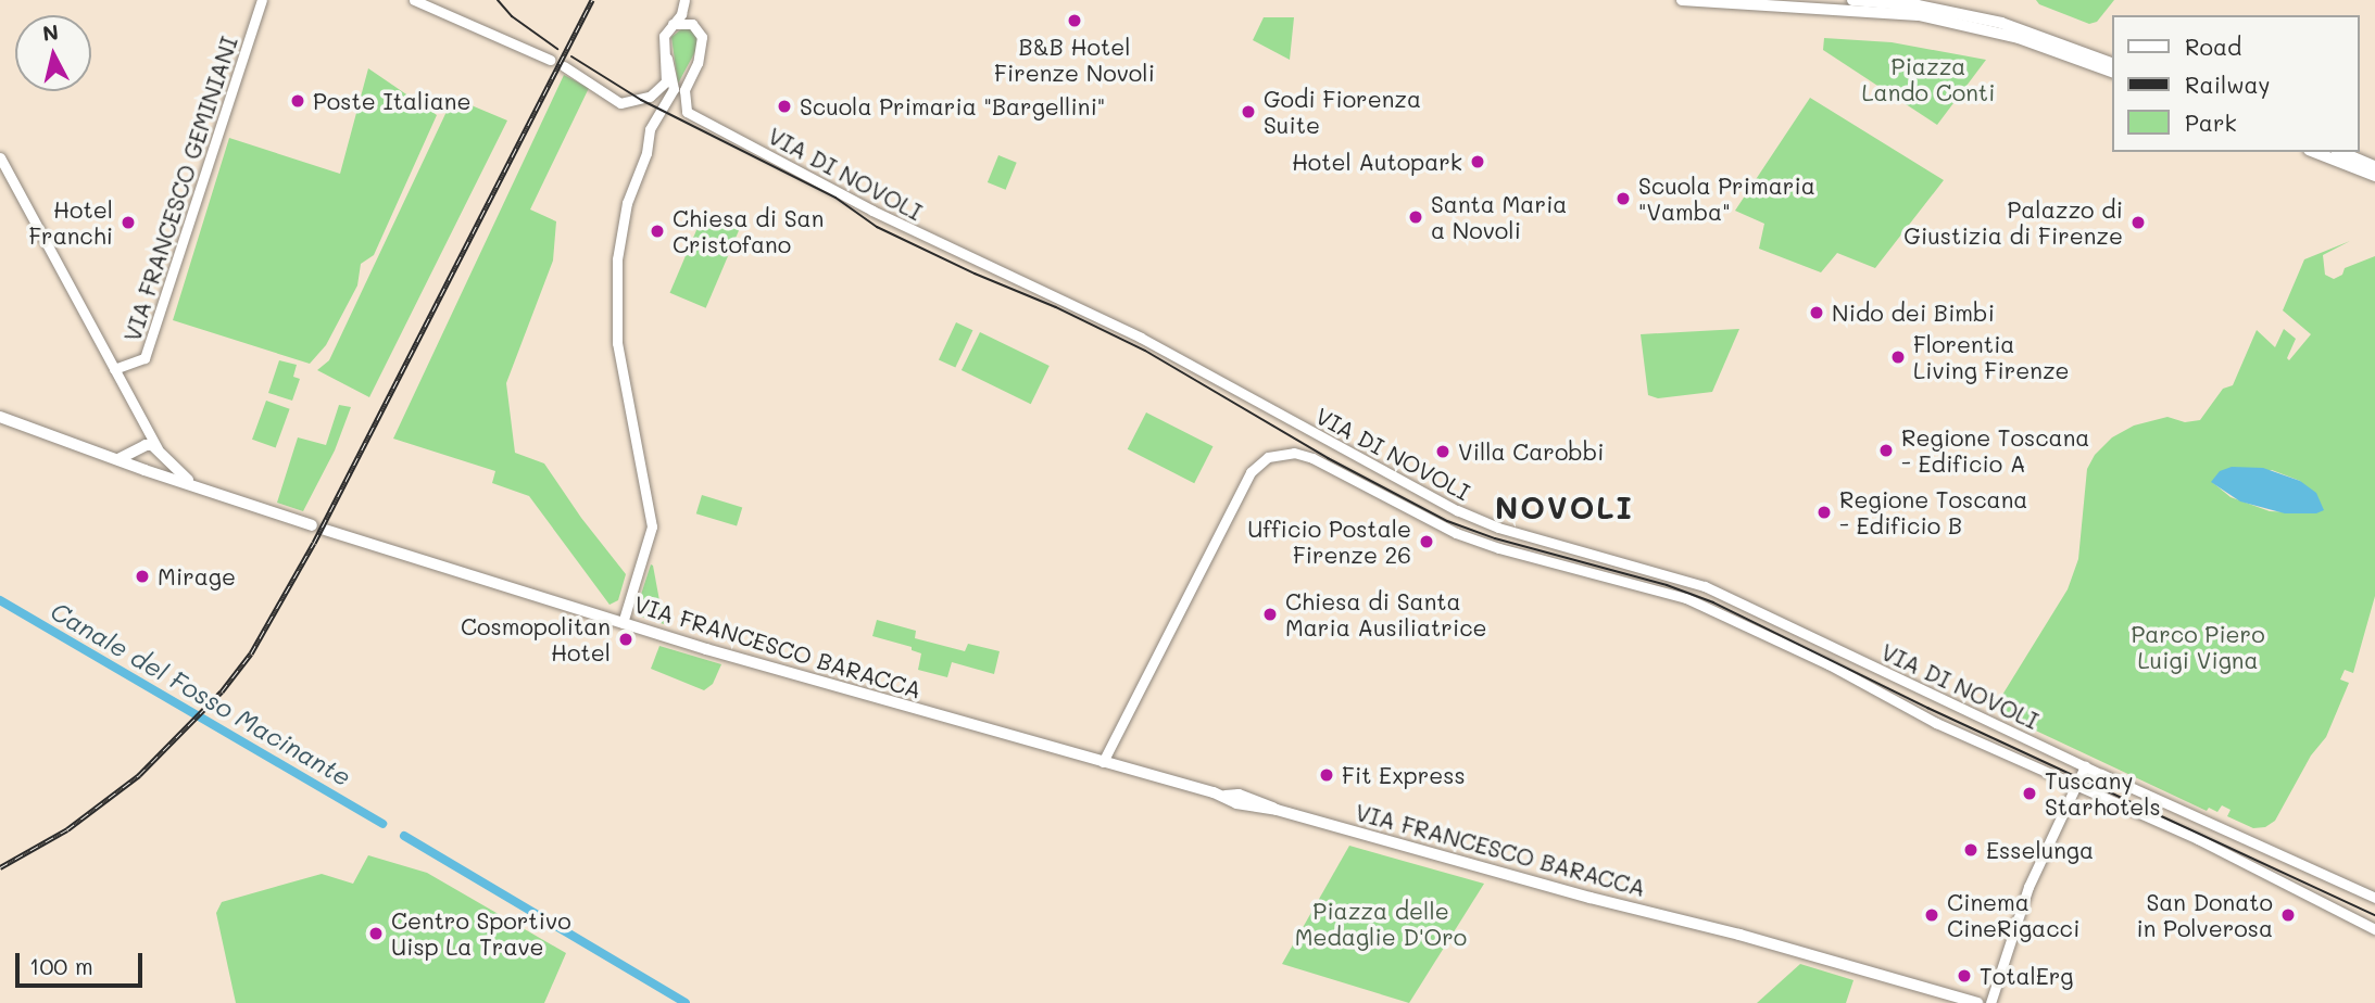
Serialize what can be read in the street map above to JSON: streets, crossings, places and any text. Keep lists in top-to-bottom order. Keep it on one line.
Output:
{"streets":{"main road":["VIA FRANCESCO BARACCA"],"street":["VIA DI NOVOLI","VIA FRANCESCO GEMINIANI"]},"crossings":[["VIA DI NOVOLI","VIA FRANCESCO BARACCA"]],"districts":["NOVOLI"],"water":["Canale del Fosso Macinante"],"parks":["Piazza Lando Conti","Parco Piero Luigi Vigna","Piazza delle Medaglie D'Oro"],"places":["B&B Hotel Firenze Novoli","Poste Italiane","Scuola Primaria \"Bargellini\"","Godi Fiorenza Suite","Hotel Autopark","Scuola Primaria \"Vamba\"","Santa Maria a Novoli","Hotel Franchi","Palazzo di Giustizia di Firenze","Chiesa di San Cristofano","Nido dei Bimbi","Florentia Living Firenze","Regione Toscana - Edificio A","Villa Carobbi","Regione Toscana - Edificio B","Ufficio Postale Firenze 26","Mirage","Chiesa di Santa Maria Ausiliatrice","Cosmopolitan Hotel","Fit Express","Tuscany Starhotels","Esselunga","Cinema CineRigacci","San Donato in Polverosa","Centro Sportivo Uisp La Trave","TotalErg"],"legend":["Road","Railway","Park"],"scale_bar":"100 m","north":"top"}
